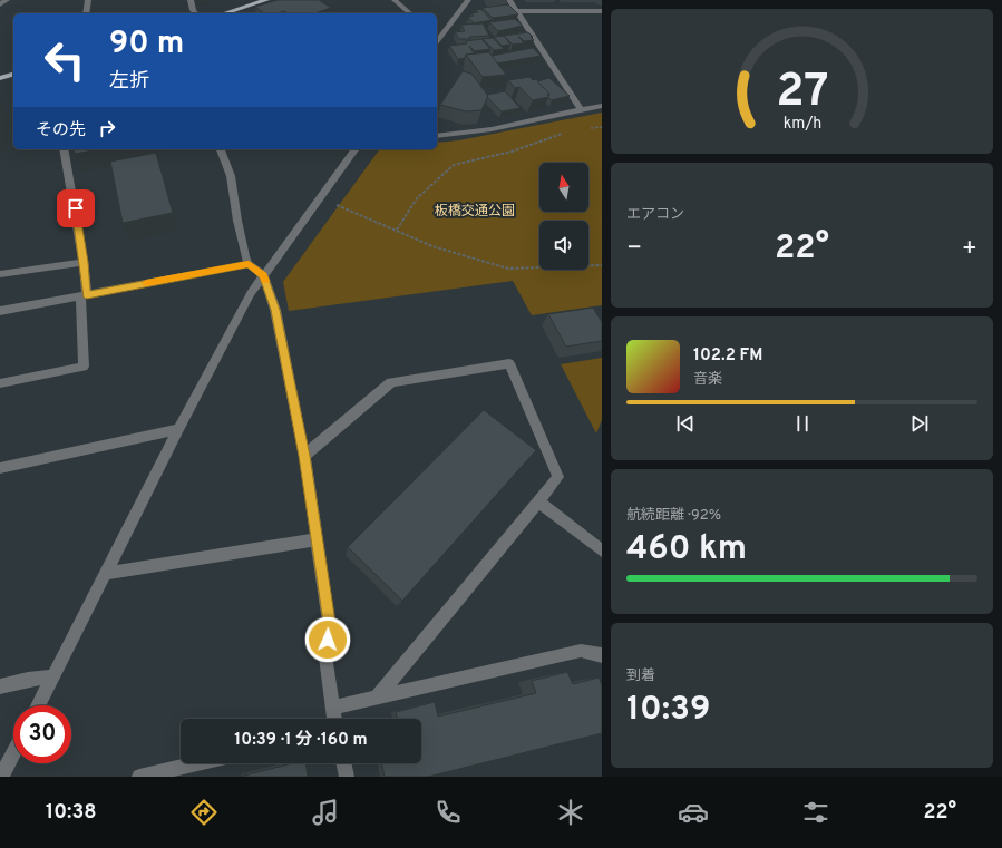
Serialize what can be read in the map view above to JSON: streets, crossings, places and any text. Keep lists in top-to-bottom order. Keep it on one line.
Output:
{"parks":["板橋交通公園"],"north":"top","page":{"turn":["90 m","左折"],"then":"その先","tile":["エアコン",["航続距離 · 92%","460 km"],["到着","10:39"]],"heat":["−","22°","+"],"song":["102.2 FM","音楽"],"limit":"30","trip":"10:39 · 1 分 · 160 m","tabs":["10:38","22°"],"gauge":["27","km/h"]}}
